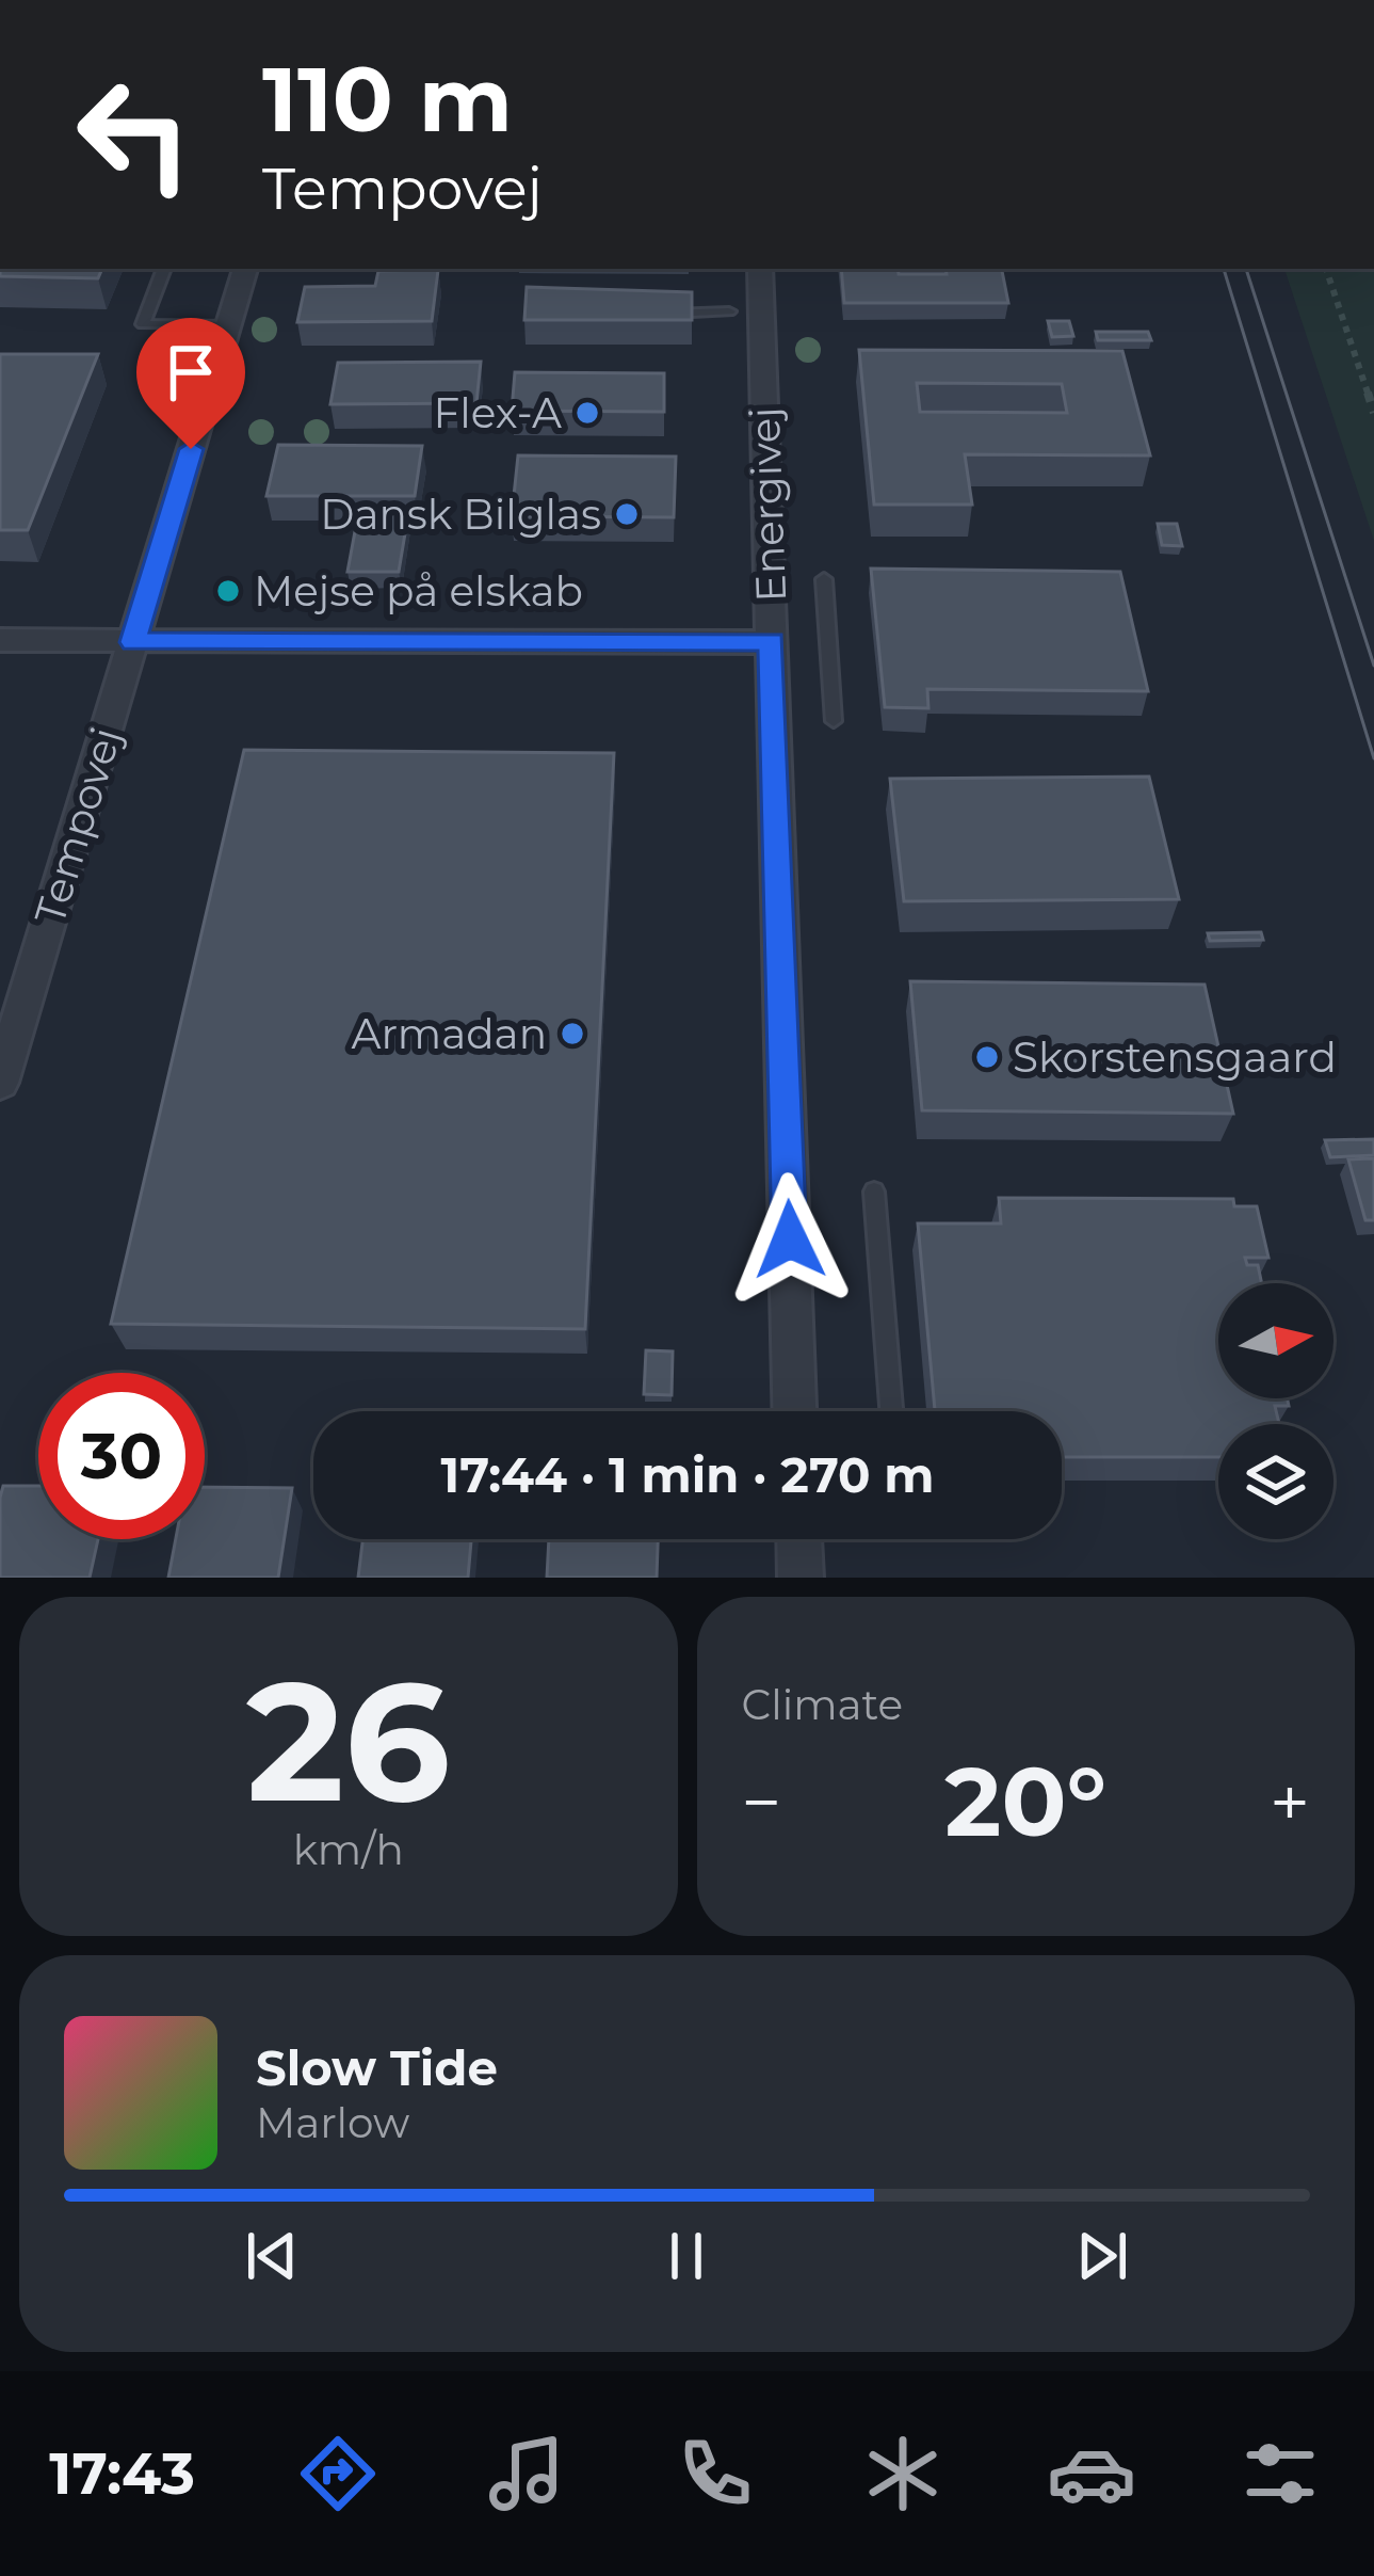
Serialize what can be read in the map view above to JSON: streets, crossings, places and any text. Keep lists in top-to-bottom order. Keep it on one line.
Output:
{"streets":{"street":["Energivej","Tempovej"]},"places":["Flex-A","Dansk Bilglas","Mejse på elskab","Armadan","Skorstensgaard"],"north":"right","page":{"turn":["110 m","Tempovej"],"limit":"30","trip":"17:44 · 1 min · 270 m","tile":[["26","km/h"],"Climate"],"heat":["−","20°","+"],"song":["Slow Tide","Marlow"],"tabs":"17:43"}}
